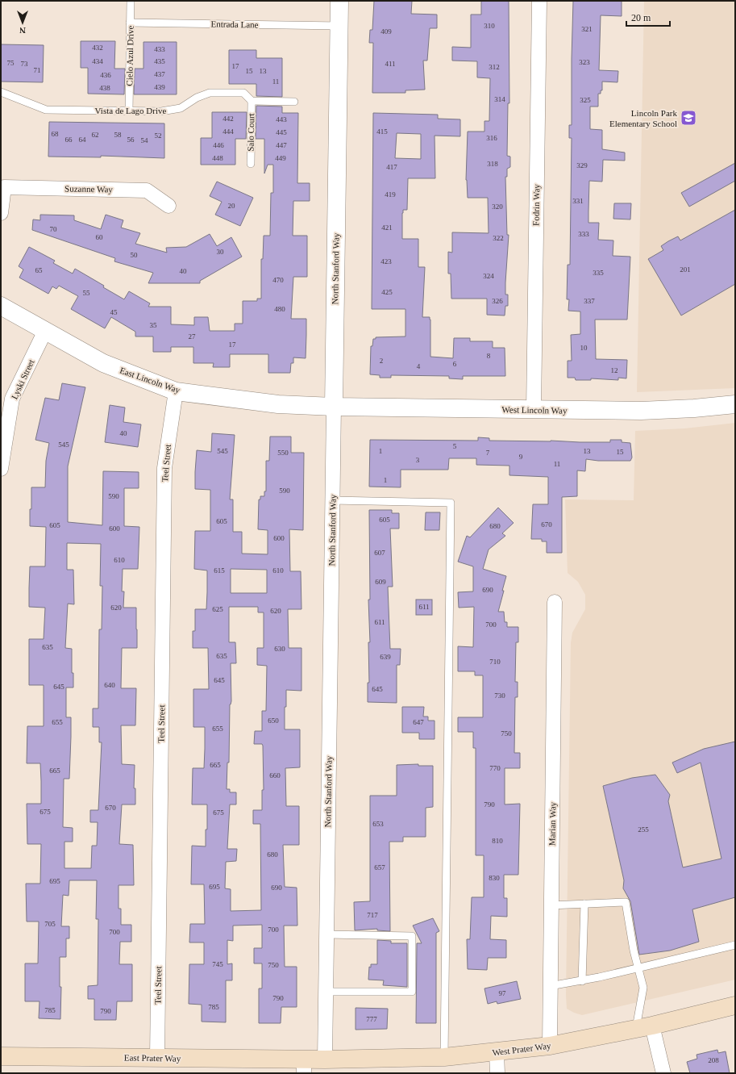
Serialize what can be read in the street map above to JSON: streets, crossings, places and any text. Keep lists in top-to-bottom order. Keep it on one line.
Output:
{"streets":{"main road":["West Prater Way","East Prater Way"],"street":["Suzanne Way","Fodrin Way","North Stanford Way","Lyski Street","East Lincoln Way","West Lincoln Way","Teel Street","Marian Way"],"lane":["Entrada Lane","Cielo Azul Drive","Vista de Lago Drive","Salo Court"]},"crossings":[["Entrada Lane","Cielo Azul Drive"],["Entrada Lane","North Stanford Way"],["Cielo Azul Drive","Vista de Lago Drive"],["Vista de Lago Drive","Salo Court"],["Fodrin Way","West Lincoln Way"],["North Stanford Way","East Lincoln Way"],["North Stanford Way","West Lincoln Way"],["North Stanford Way","West Prater Way"],["Lyski Street","East Lincoln Way"],["East Lincoln Way","West Lincoln Way"],["East Lincoln Way","Teel Street"],["Teel Street","East Prater Way"],["Marian Way","West Prater Way"],["West Prater Way","East Prater Way"]],"places":{"school or university":["Lincoln Park Elementary School"]},"house_numbers":["310","321","409","432","433","434","435","323","75","73","411","17","312","71","15","13","437","436","11","439","438","314","325","442","443","444","415","445","68","62","58","52","316","66","64","56","54","446","447","448","449","318","329","417","419","331","20","320","421","70","333","60","322","30","50","423","201","65","40","335","324","470","425","55","326","337","480","45","35","27","17","10","8","2","6","4","12","40","545","5","545","1","13","15","550","7","9","3","11","1","590","590","605","605","670","605","680","600","600","607","610","615","610","609","690","611","620","625","620","611","700","635","630","635","639","710","645","640","645","645","730","650","655","647","655","750","665","770","665","660","790","670","675","675","653","255","810","680","657","830","695","695","690","717","705","700","700","745","750","97","790","785","785","790","777","208"],"scale_bar":"20 m","north":"bottom"}
